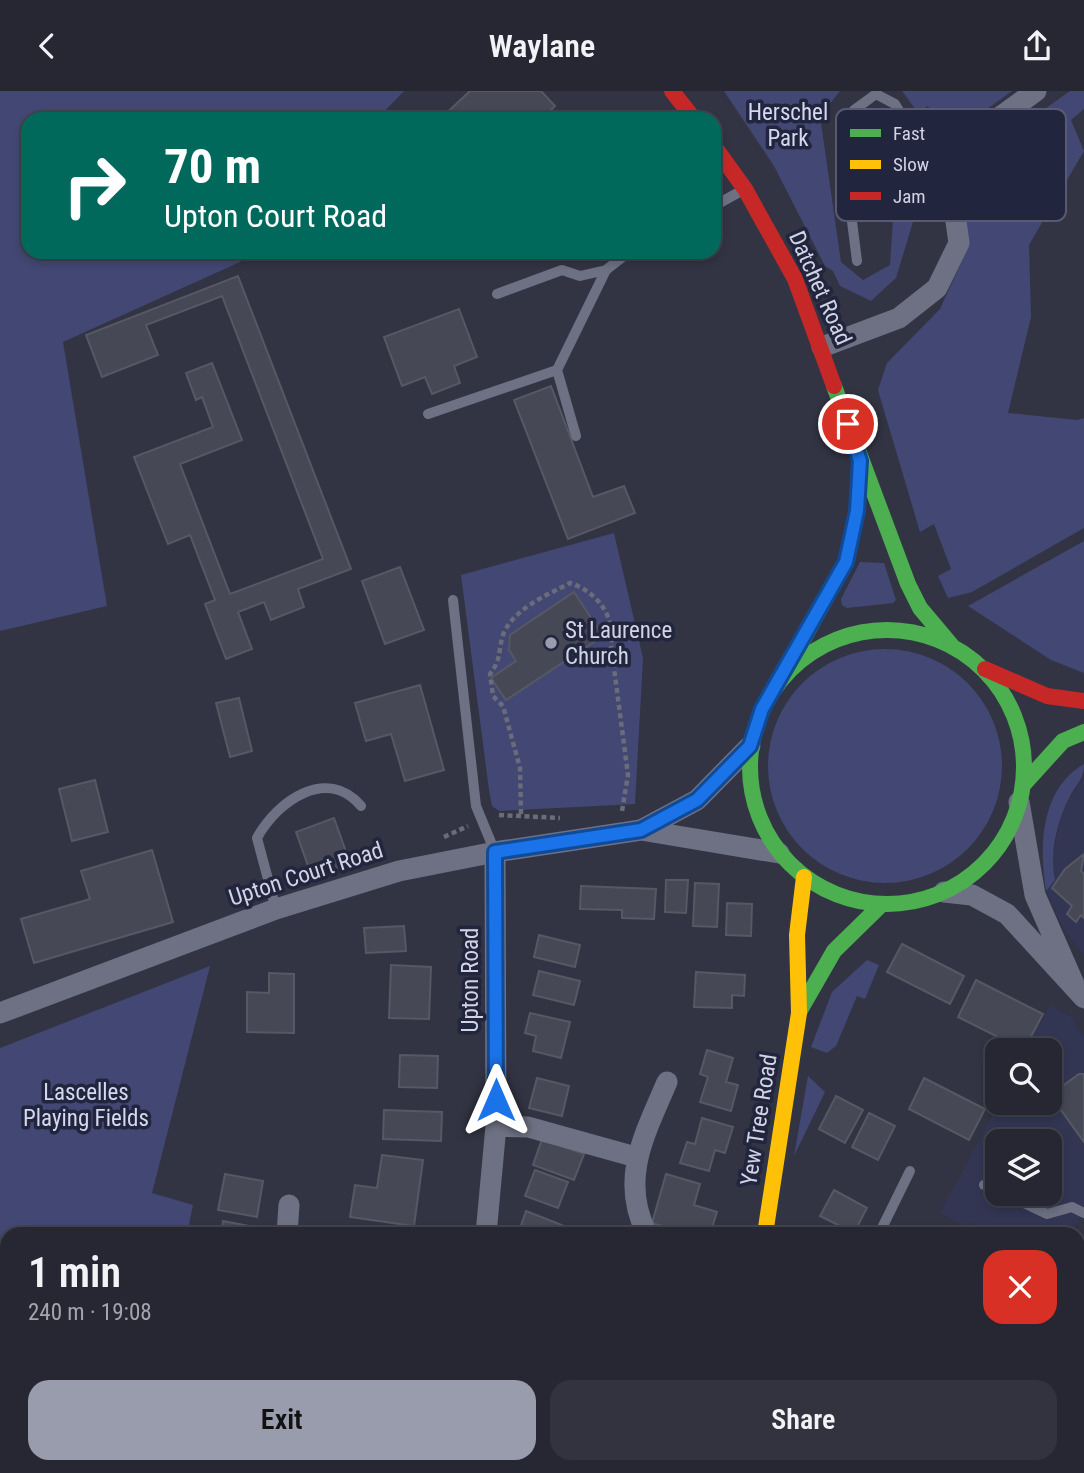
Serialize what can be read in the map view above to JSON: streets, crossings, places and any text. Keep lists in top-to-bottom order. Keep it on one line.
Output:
{"streets":{"main road":["Datchet Road","Yew Tree Road"],"street":["Upton Court Road","Upton Road"]},"crossings":[["Datchet Road","Upton Court Road"],["Datchet Road","Yew Tree Road"],["Upton Court Road","Upton Road"]],"parks":["Herschel Park","Lascelles Playing Fields"],"places":["St Laurence Church"],"legend":["Fast","Slow","Jam"],"page":{"header":"Waylane","turn":["70 m","Upton Court Road"],"heading":["1 min","240 m · 19:08"],"buttons":["Exit","Share"]}}
